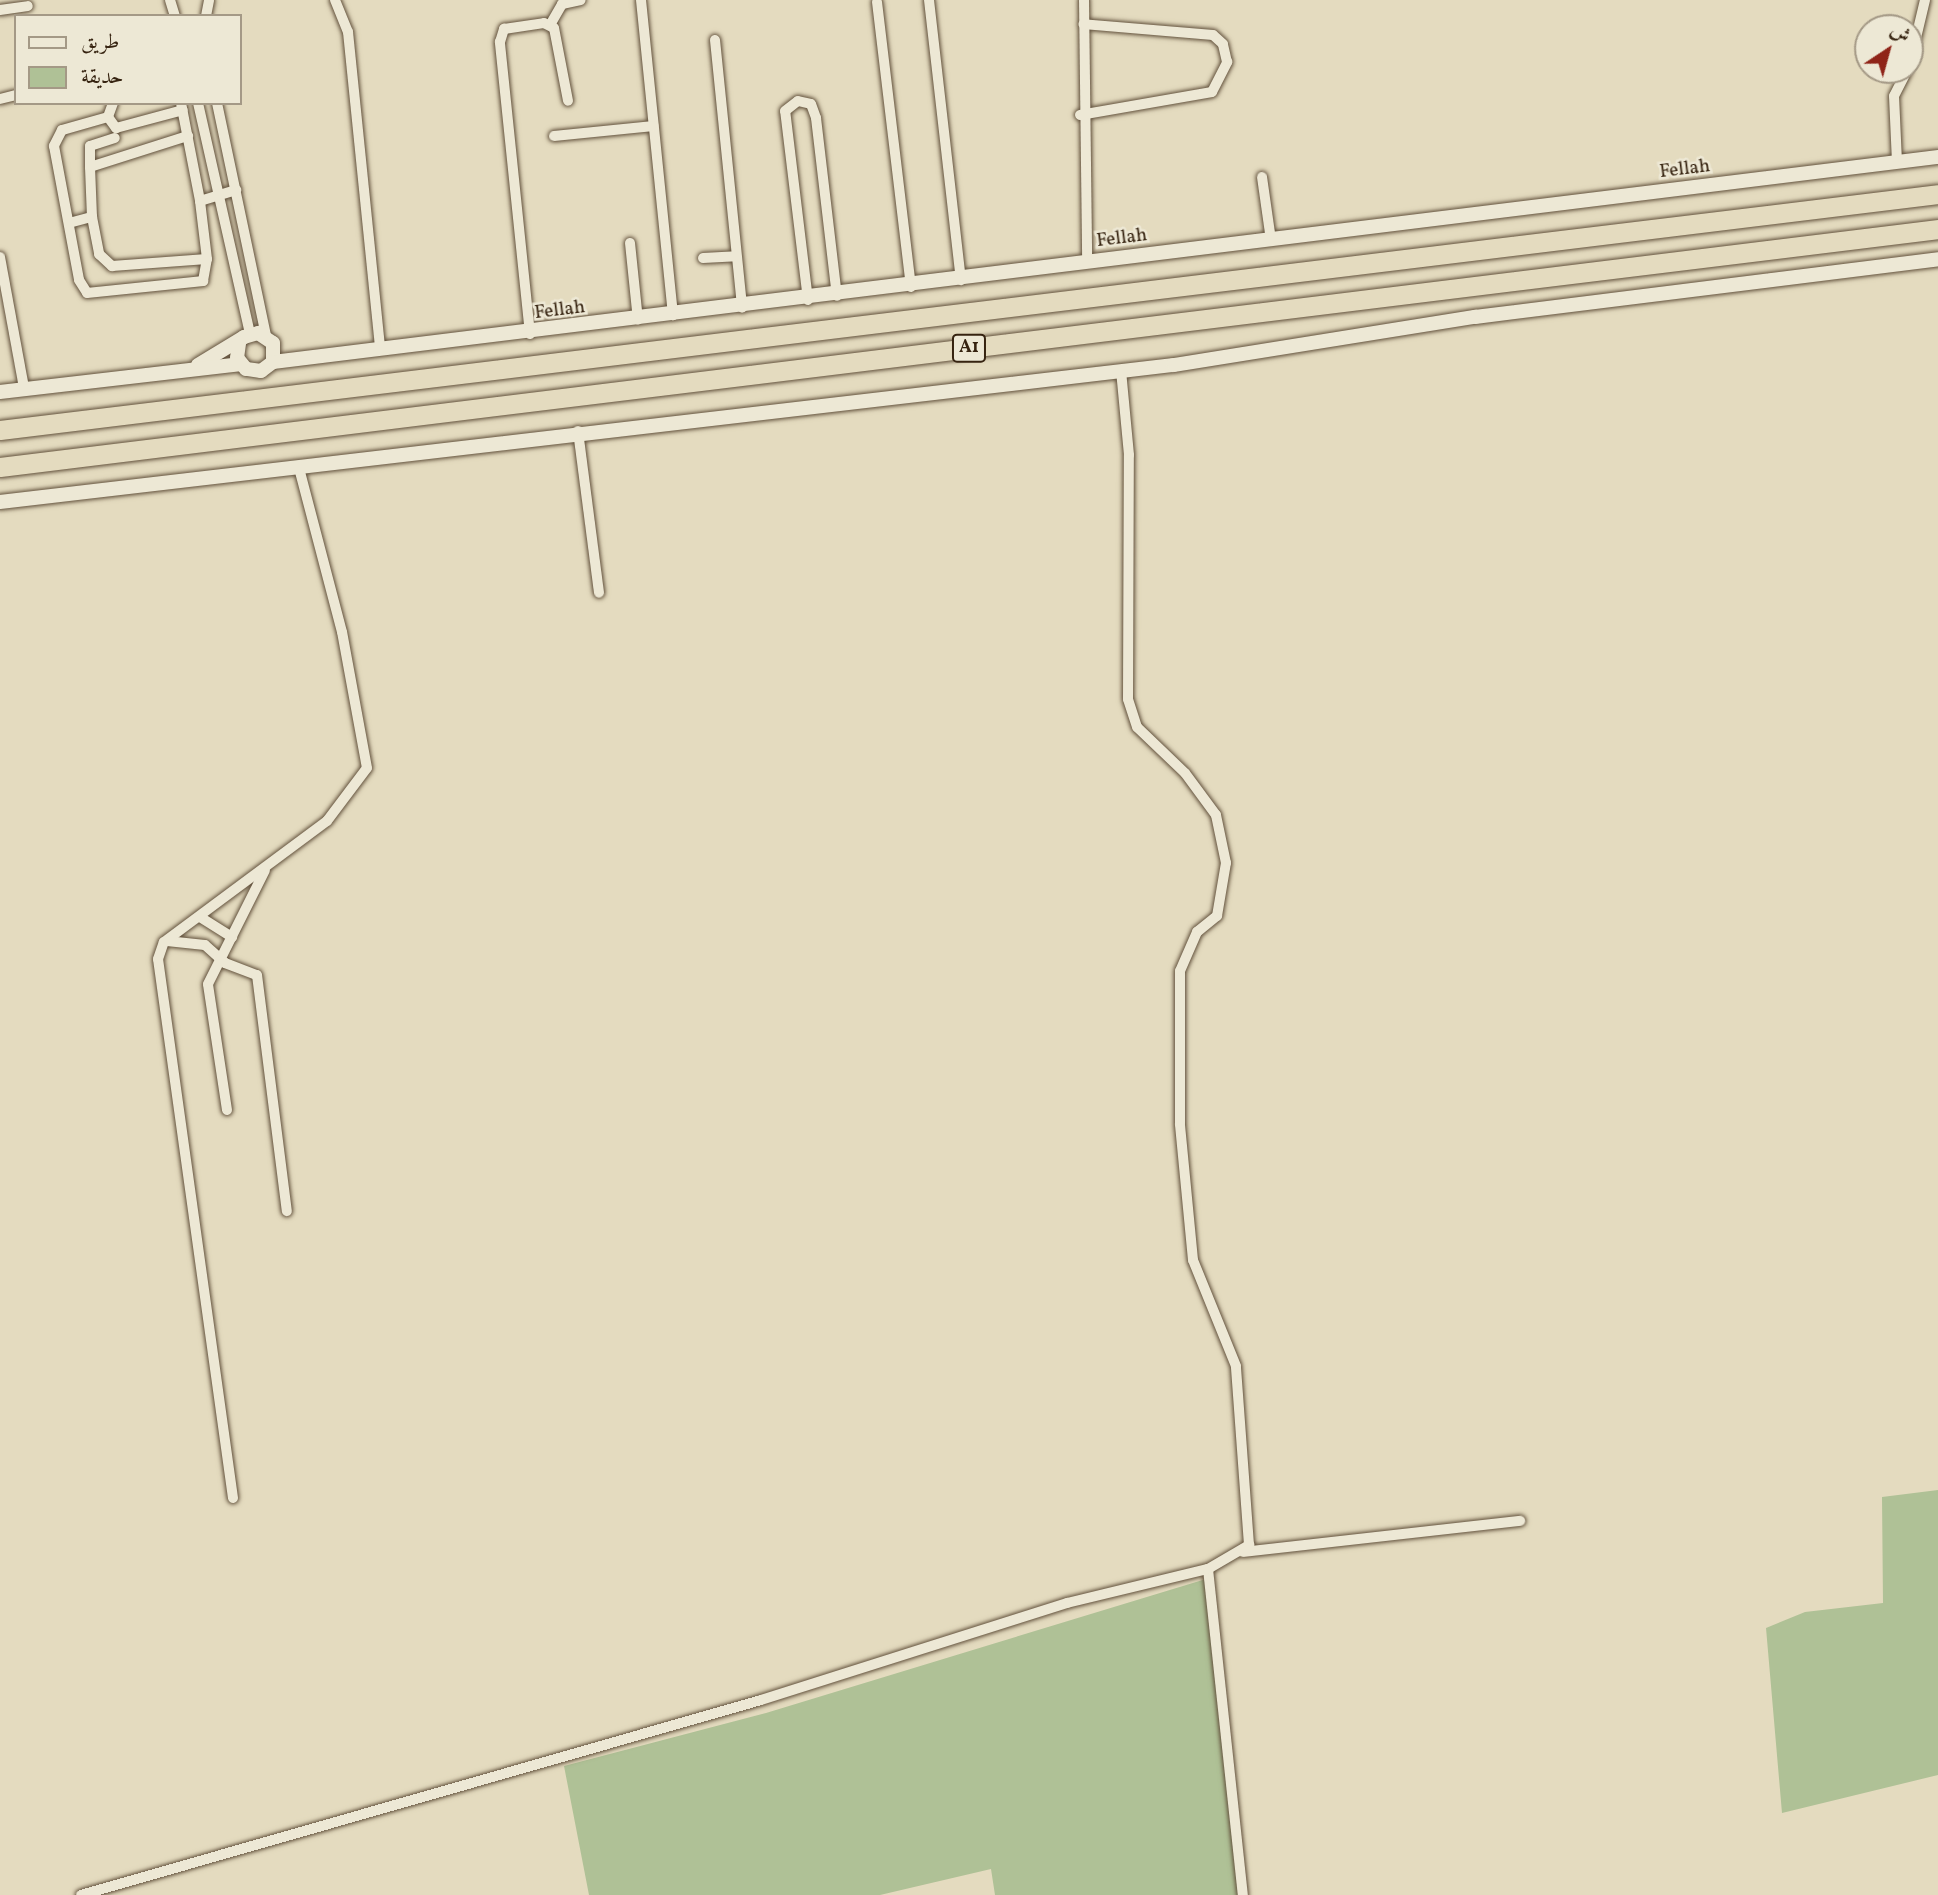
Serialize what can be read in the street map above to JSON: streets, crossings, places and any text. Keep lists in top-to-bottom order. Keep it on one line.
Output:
{"streets":{"highway":["A1"],"street":["Fellah"]},"legend":["طريق","حديقة"],"north":"top right"}
